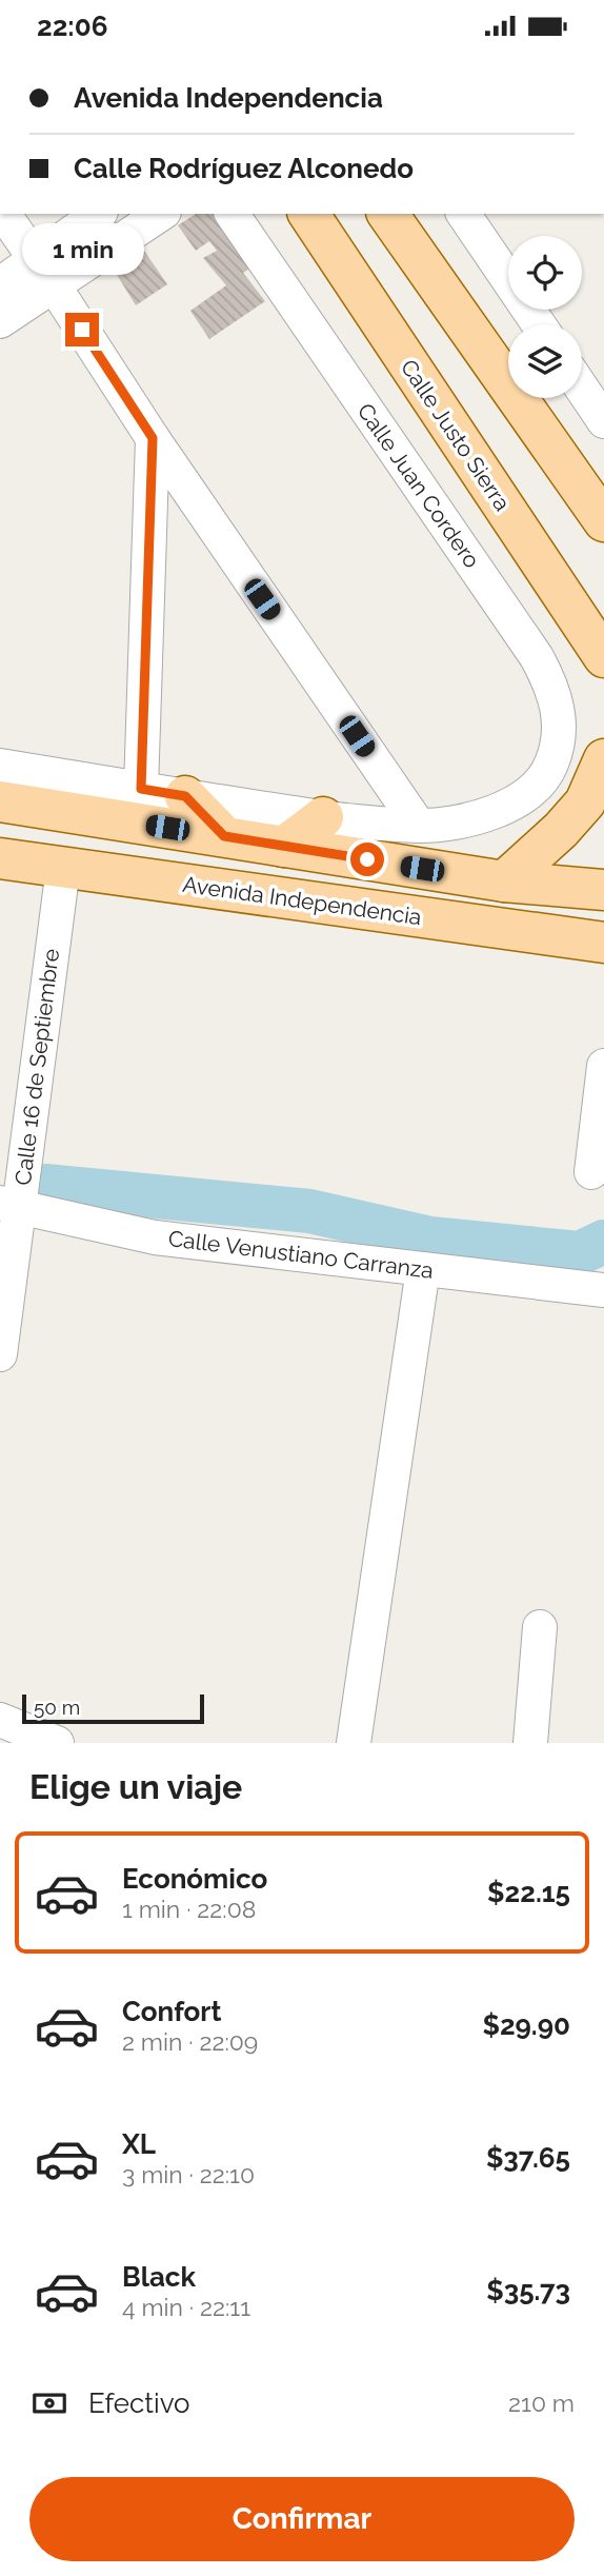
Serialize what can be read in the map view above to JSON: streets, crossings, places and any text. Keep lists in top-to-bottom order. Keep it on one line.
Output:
{"streets":{"main road":["Calle Justo Sierra","Avenida Independencia"],"street":["Calle Juan Cordero","Calle 16 de Septiembre","Calle Venustiano Carranza"]},"crossings":[["Avenida Independencia","Calle 16 de Septiembre"],["Calle 16 de Septiembre","Calle Venustiano Carranza"]],"scale_bar":"50 m","page":{"status":"22:06","banner":["Avenida Independencia","Calle Rodríguez Alconedo"],"bubble":"1 min","scale":"50 m","heading":"Elige un viaje","list":[{"name":"Económico","note":"1 min · 22:08","value":"$22.15"},{"name":"Confort","note":"2 min · 22:09","value":"$29.90"},{"name":"XL","note":"3 min · 22:10","value":"$37.65"},{"name":"Black","note":"4 min · 22:11","value":"$35.73"}],"pay":["Efectivo","210 m"],"buttons":"Confirmar"}}
